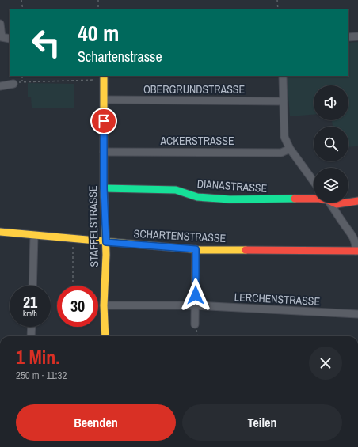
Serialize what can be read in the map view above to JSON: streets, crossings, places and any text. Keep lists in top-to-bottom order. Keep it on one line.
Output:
{"streets":{"street":["OBERGRUNDSTRASSE","ACKERSTRASSE","DIANASTRASSE","STAFFELSTRASSE","SCHARTENSTRASSE","LERCHENSTRASSE"]},"crossings":[["OBERGRUNDSTRASSE","STAFFELSTRASSE"],["ACKERSTRASSE","STAFFELSTRASSE"],["DIANASTRASSE","STAFFELSTRASSE"],["STAFFELSTRASSE","SCHARTENSTRASSE"],["STAFFELSTRASSE","LERCHENSTRASSE"]],"page":{"turn":["40 m","Schartenstrasse"],"speed":"21 km/h","limit":"30","heading":["1 Min.","250 m · 11:32"],"buttons":["Beenden","Teilen"]}}
